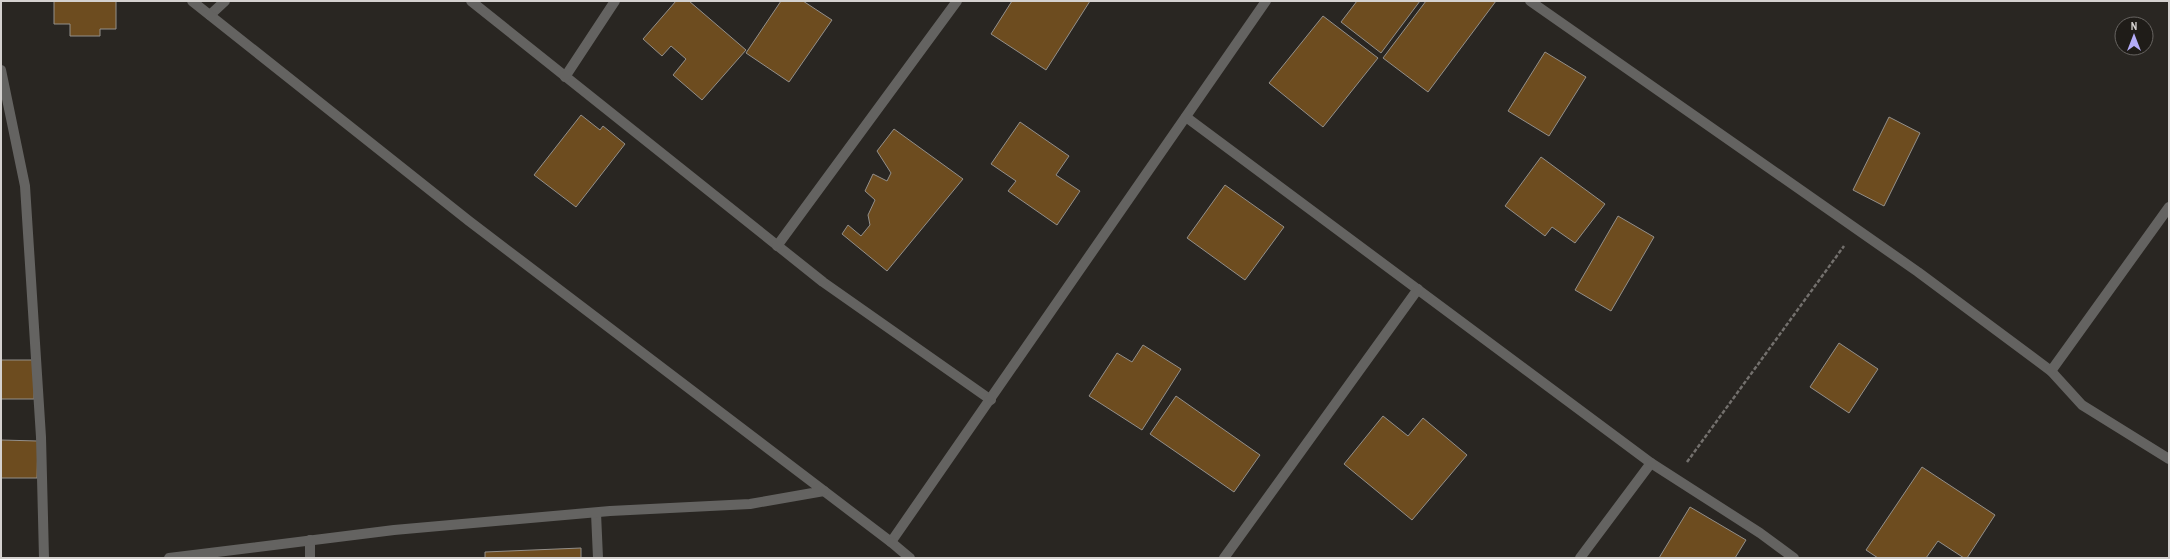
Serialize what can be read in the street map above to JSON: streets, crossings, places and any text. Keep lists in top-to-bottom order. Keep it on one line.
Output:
{"north":"top"}
